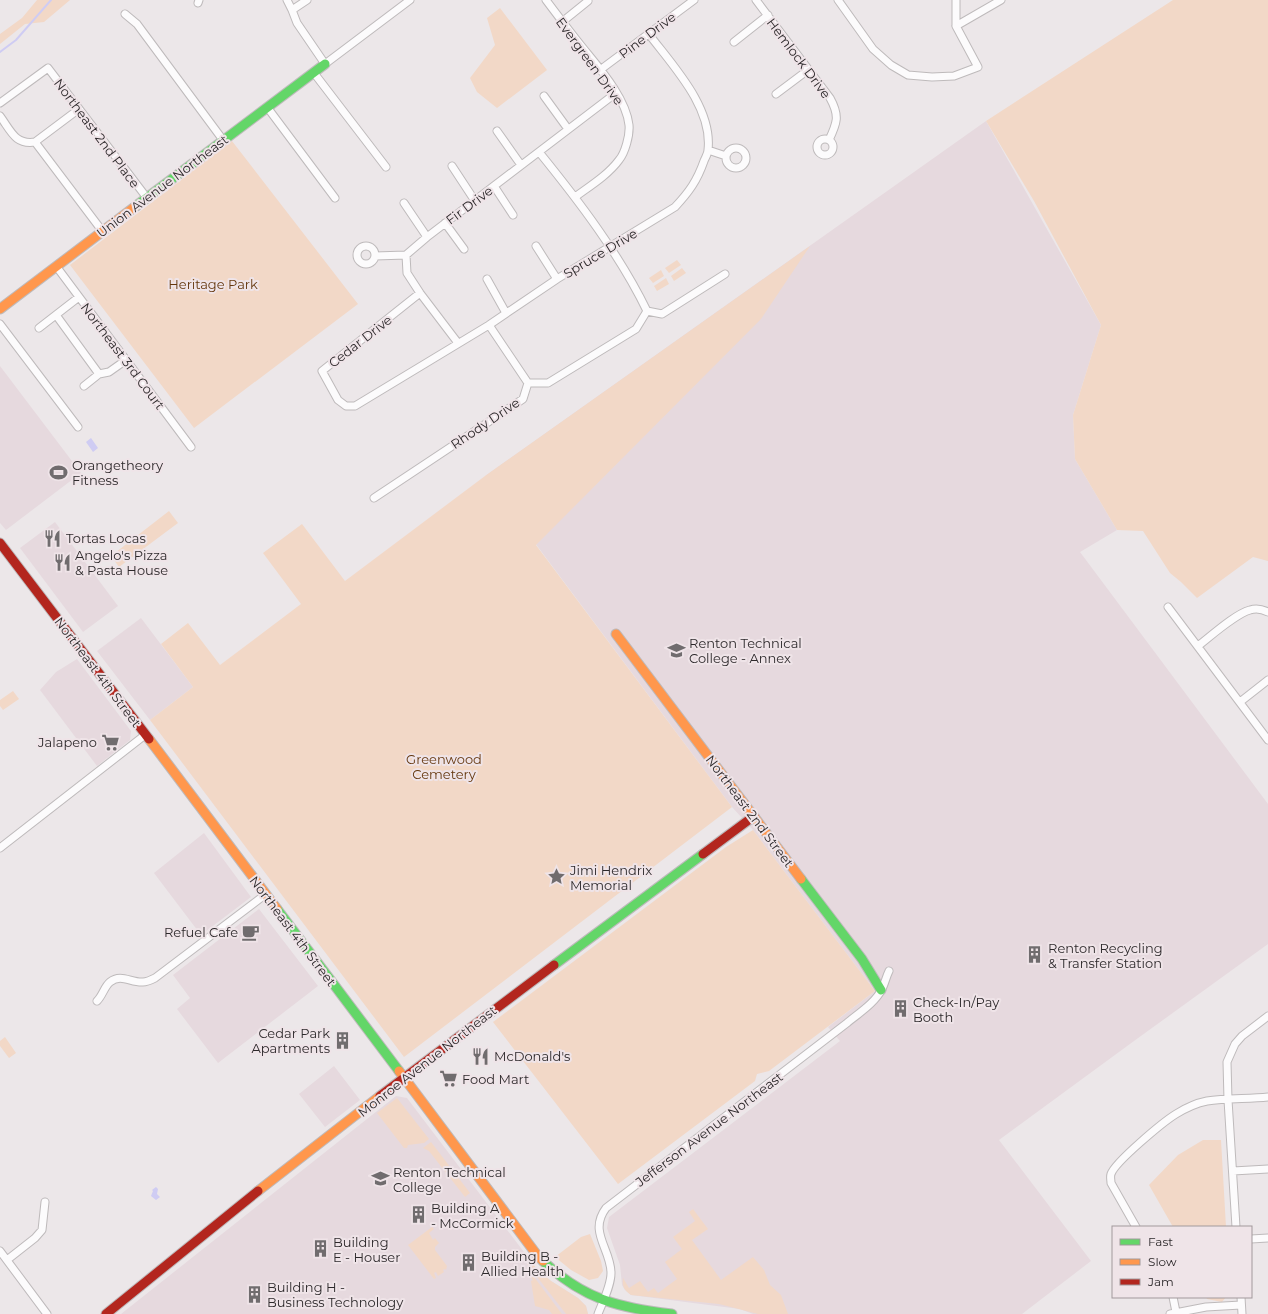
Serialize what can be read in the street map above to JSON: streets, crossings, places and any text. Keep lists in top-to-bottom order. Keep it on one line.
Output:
{"streets":{"street":["Pine Drive","Hemlock Drive","Evergreen Drive","Northeast 2nd Place","Union Avenue Northeast","Fir Drive","Spruce Drive","Cedar Drive","Northeast 3rd Court","Rhody Drive","Northeast 4th Street","Northeast 2nd Street","Monroe Avenue Northeast","Jefferson Avenue Northeast"]},"crossings":[["Pine Drive","Evergreen Drive"],["Pine Drive","Spruce Drive"],["Evergreen Drive","Fir Drive"],["Northeast 2nd Place","Union Avenue Northeast"],["Union Avenue Northeast","Northeast 3rd Court"],["Spruce Drive","Cedar Drive"],["Northeast 4th Street","Monroe Avenue Northeast"],["Northeast 4th Street","Jefferson Avenue Northeast"],["Northeast 2nd Street","Monroe Avenue Northeast"],["Northeast 2nd Street","Jefferson Avenue Northeast"]],"parks":["Heritage Park","Greenwood Cemetery"],"places":{"sports":["Orangetheory Fitness"],"restaurant":["Tortas Locas","Angelo's Pizza & Pasta House","McDonald's"],"school or university":["Renton Technical College - Annex","Renton Technical College"],"supermarket":["Jalapeno","Food Mart"],"place":["Jimi Hendrix Memorial"],"cafe":["Refuel Cafe"],"building":["Renton Recycling & Transfer Station","Check-In/Pay Booth","Cedar Park Apartments","Building A - McCormick","Building E - Houser","Building B - Allied Health","Building H - Business Technology"]},"legend":["Fast","Slow","Jam"]}
